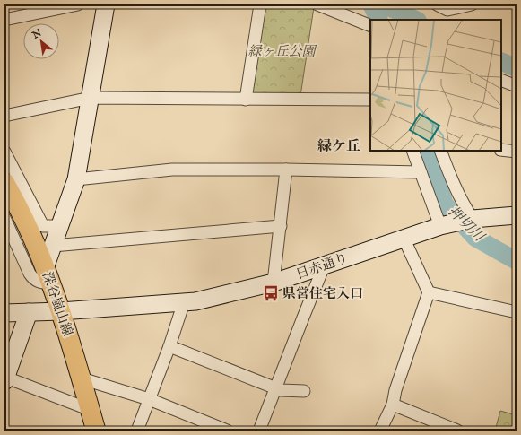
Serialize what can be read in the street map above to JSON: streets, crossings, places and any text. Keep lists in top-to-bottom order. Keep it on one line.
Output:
{"streets":{"main road":["深谷嵐山線"],"street":["日赤通り"]},"crossings":[["日赤通り","深谷嵐山線"]],"districts":["緑ケ丘"],"water":["押切川"],"parks":["緑ヶ丘公園"],"places":{"bus stop":["県営住宅入口"]},"north":"top left"}
